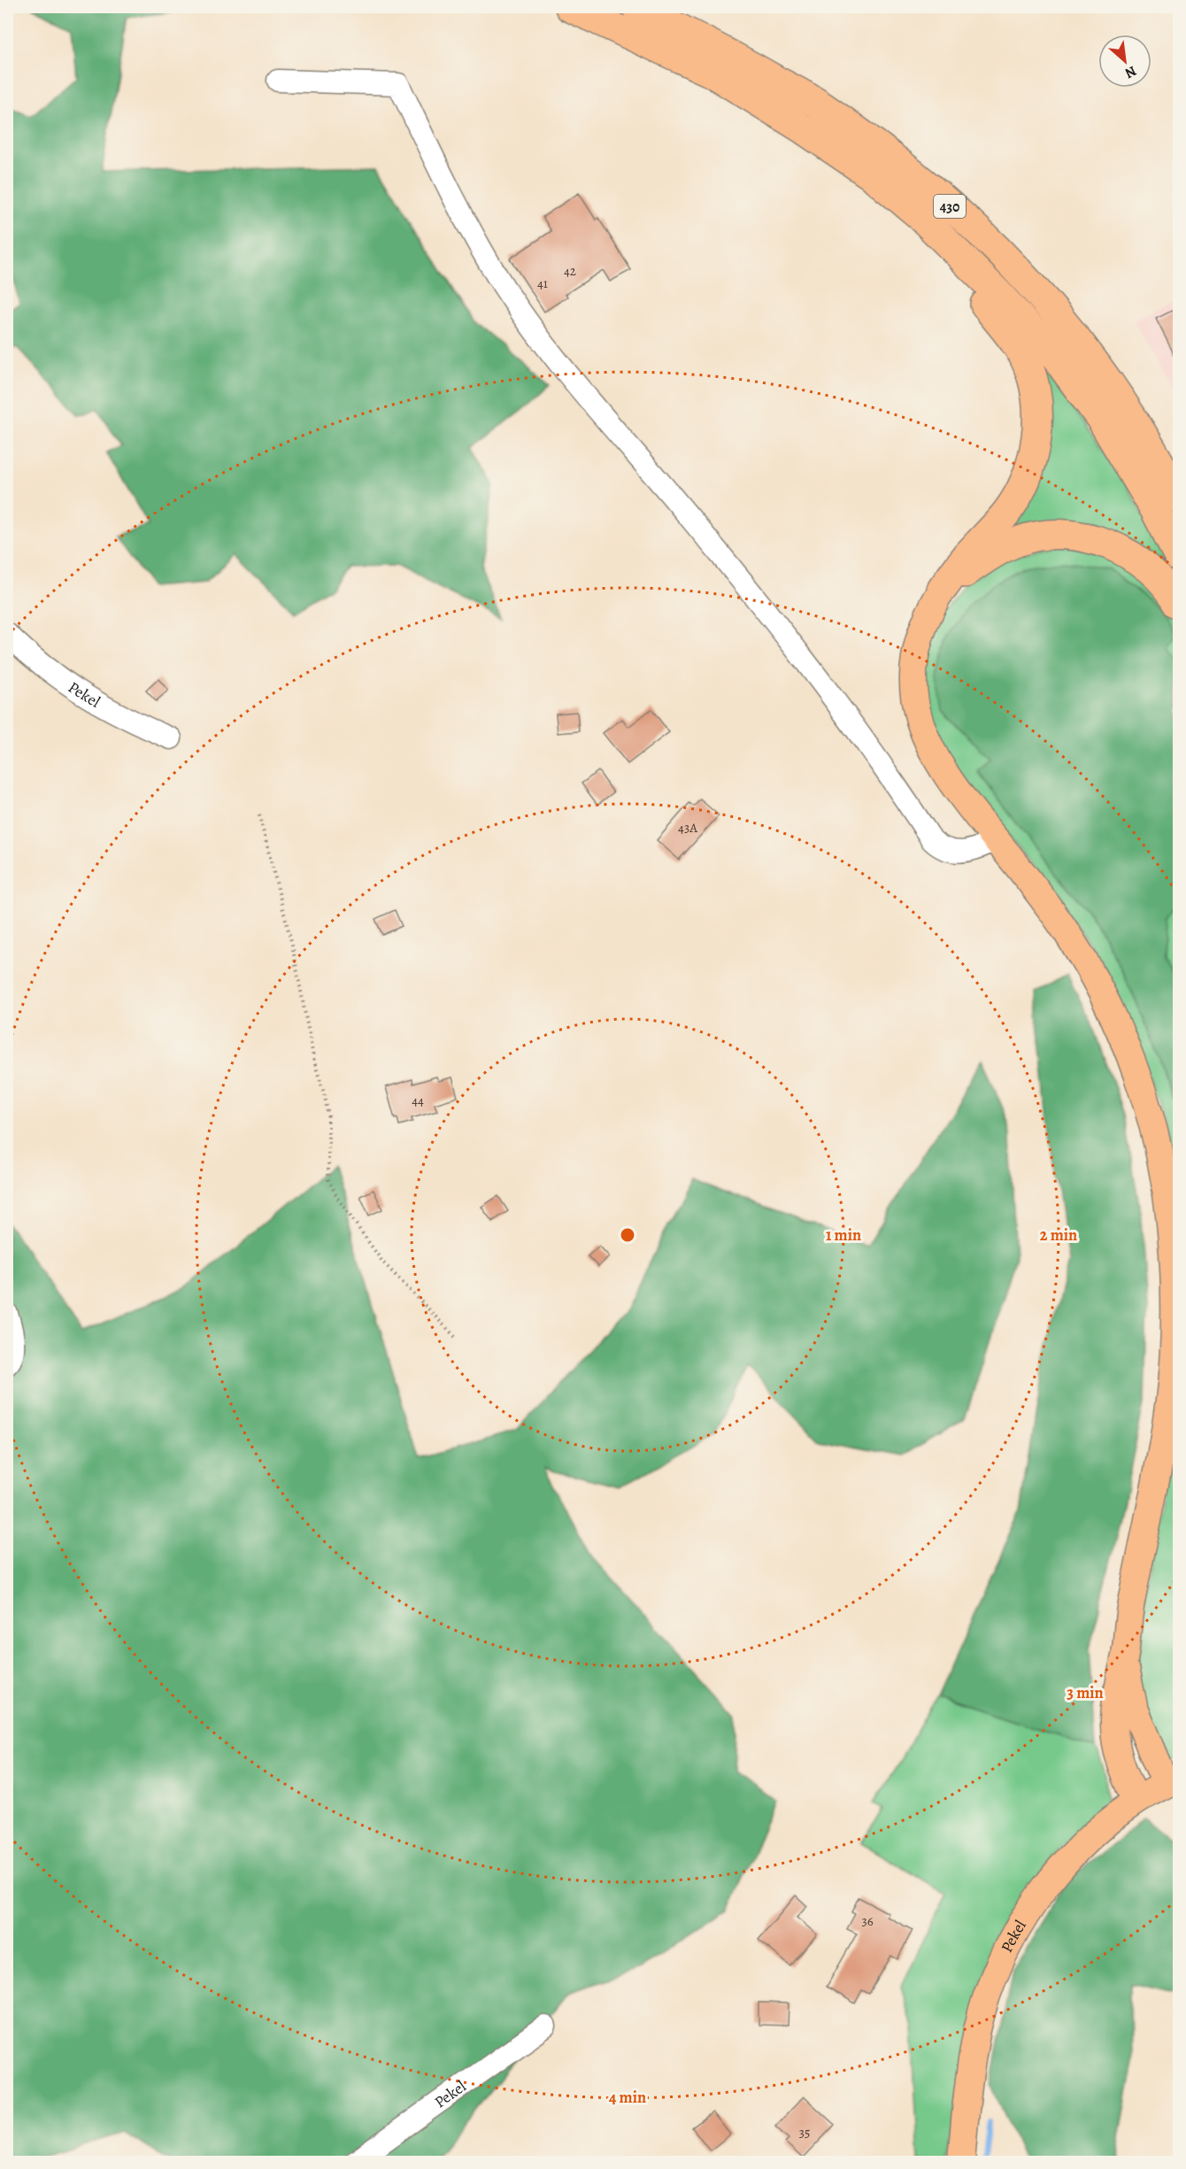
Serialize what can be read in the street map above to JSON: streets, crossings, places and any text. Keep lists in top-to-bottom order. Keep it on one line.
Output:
{"streets":{"highway":["430"],"main road":["Pekel"]},"house_numbers":["42","41","43A","44","36","35"],"north":"bottom right","rings":["1 min","2 min","3 min","4 min"]}
